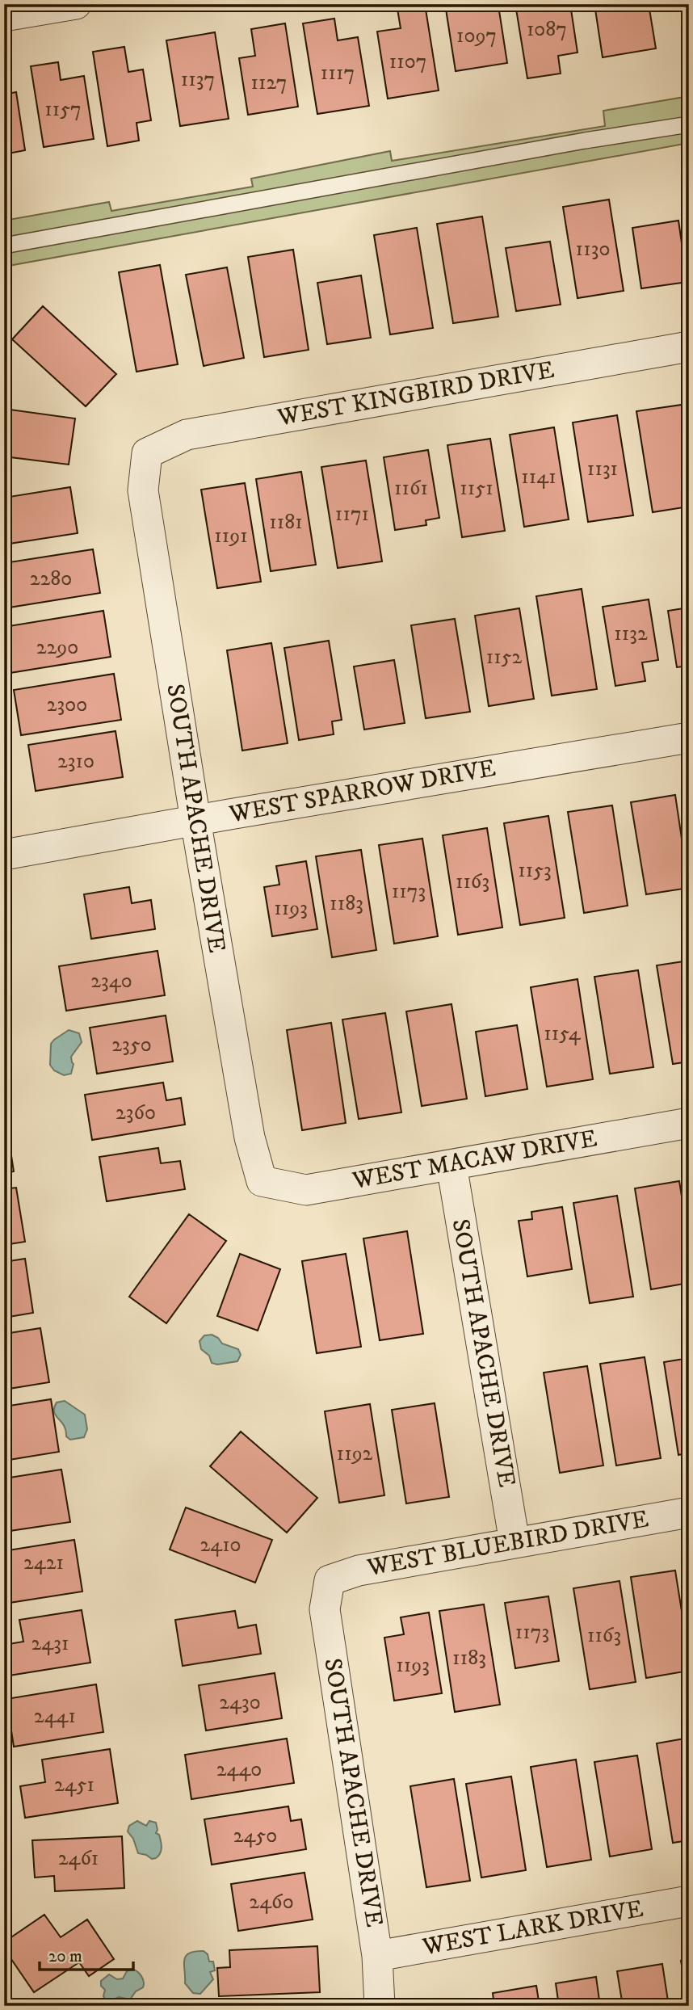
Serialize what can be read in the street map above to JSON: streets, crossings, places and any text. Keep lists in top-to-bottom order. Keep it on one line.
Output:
{"streets":{"street":["WEST KINGBIRD DRIVE","WEST SPARROW DRIVE","SOUTH APACHE DRIVE","WEST MACAW DRIVE","WEST BLUEBIRD DRIVE","WEST LARK DRIVE"]},"crossings":[["WEST KINGBIRD DRIVE","SOUTH APACHE DRIVE"],["WEST SPARROW DRIVE","SOUTH APACHE DRIVE"],["SOUTH APACHE DRIVE","WEST MACAW DRIVE"],["SOUTH APACHE DRIVE","WEST BLUEBIRD DRIVE"],["SOUTH APACHE DRIVE","WEST LARK DRIVE"]],"house_numbers":["1087","1097","1107","1117","1137","1127","1157","1130","1131","1141","1161","1151","1171","1181","1191","2280","1132","2290","1152","2300","2310","1153","1163","1173","1183","1193","2340","1154","2350","2360","1192","2410","2421","1173","1163","2431","1183","1193","2430","2441","2440","2451","2450","2461","2460"],"scale_bar":"20 m"}
